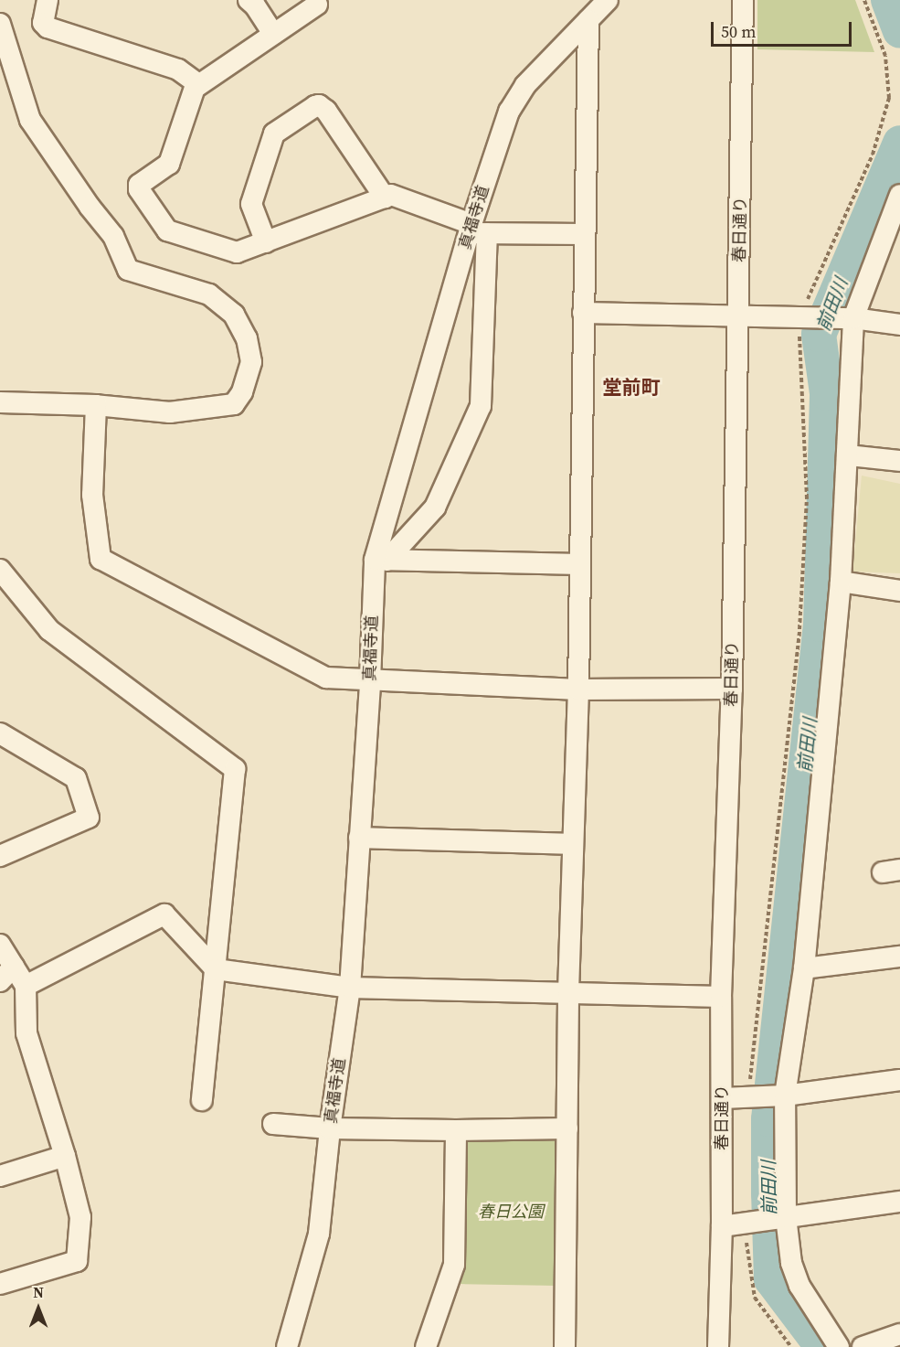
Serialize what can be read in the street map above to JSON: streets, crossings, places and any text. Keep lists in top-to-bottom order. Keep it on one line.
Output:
{"streets":{"street":["真福寺道","春日通り"]},"districts":["堂前町"],"water":["前田川"],"parks":["春日公園"],"scale_bar":"50 m","north":"top"}
